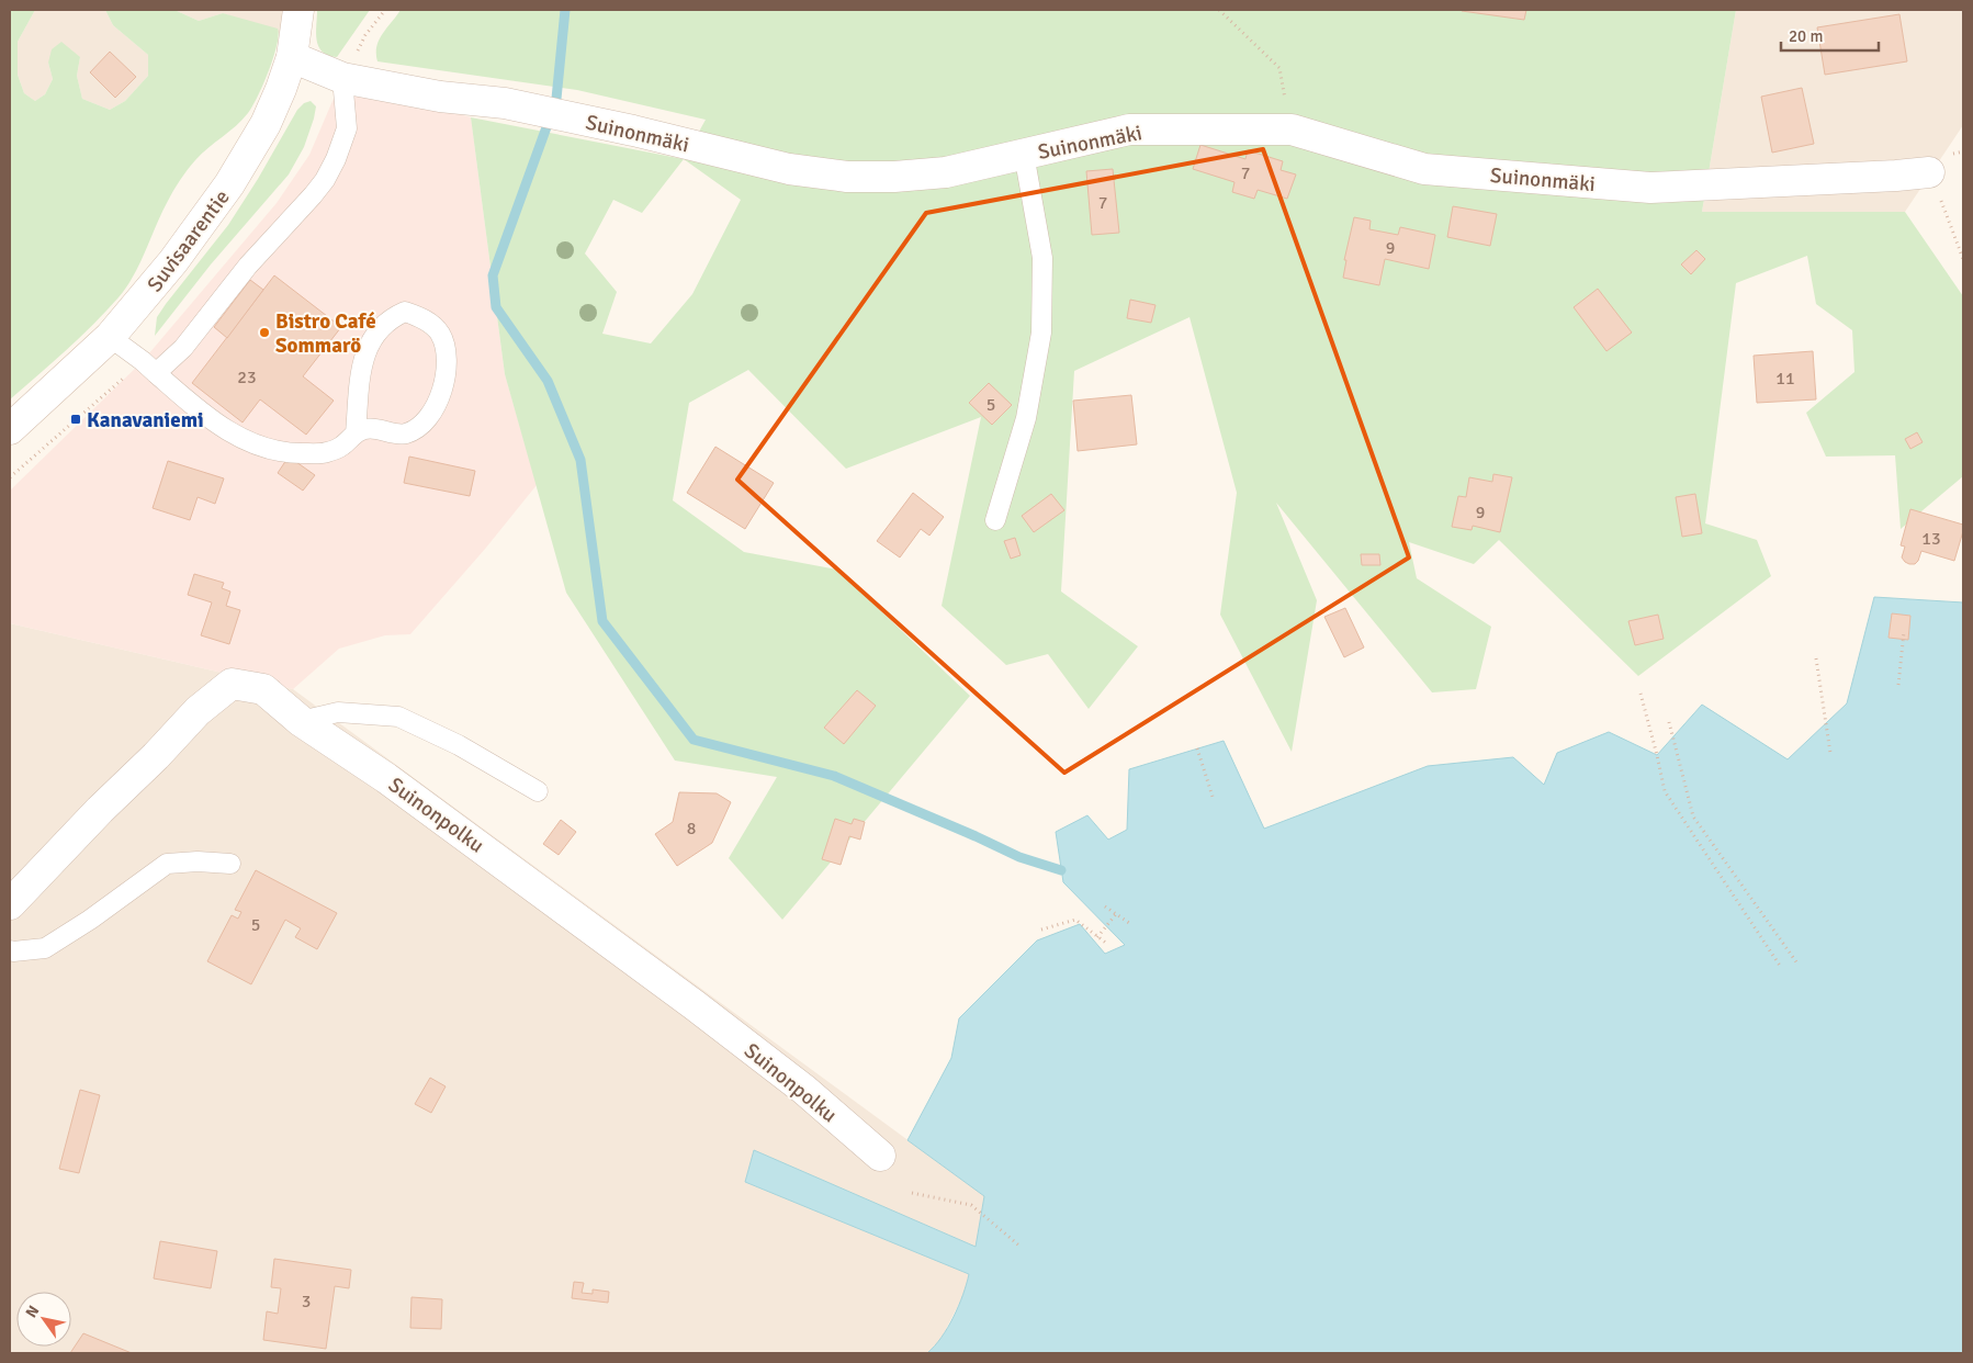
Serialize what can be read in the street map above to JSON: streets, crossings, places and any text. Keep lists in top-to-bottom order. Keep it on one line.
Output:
{"streets":{"street":["Suinonmäki","Suvisaarentie","Suinonpolku"]},"crossings":[["Suinonmäki","Suvisaarentie"]],"places":{"other":["Bistro Café Sommarö"],"transit":["Kanavaniemi"]},"house_numbers":["7","7","9","23","11","5","9","13","8","5","3"],"scale_bar":"20 m","north":"top left"}
